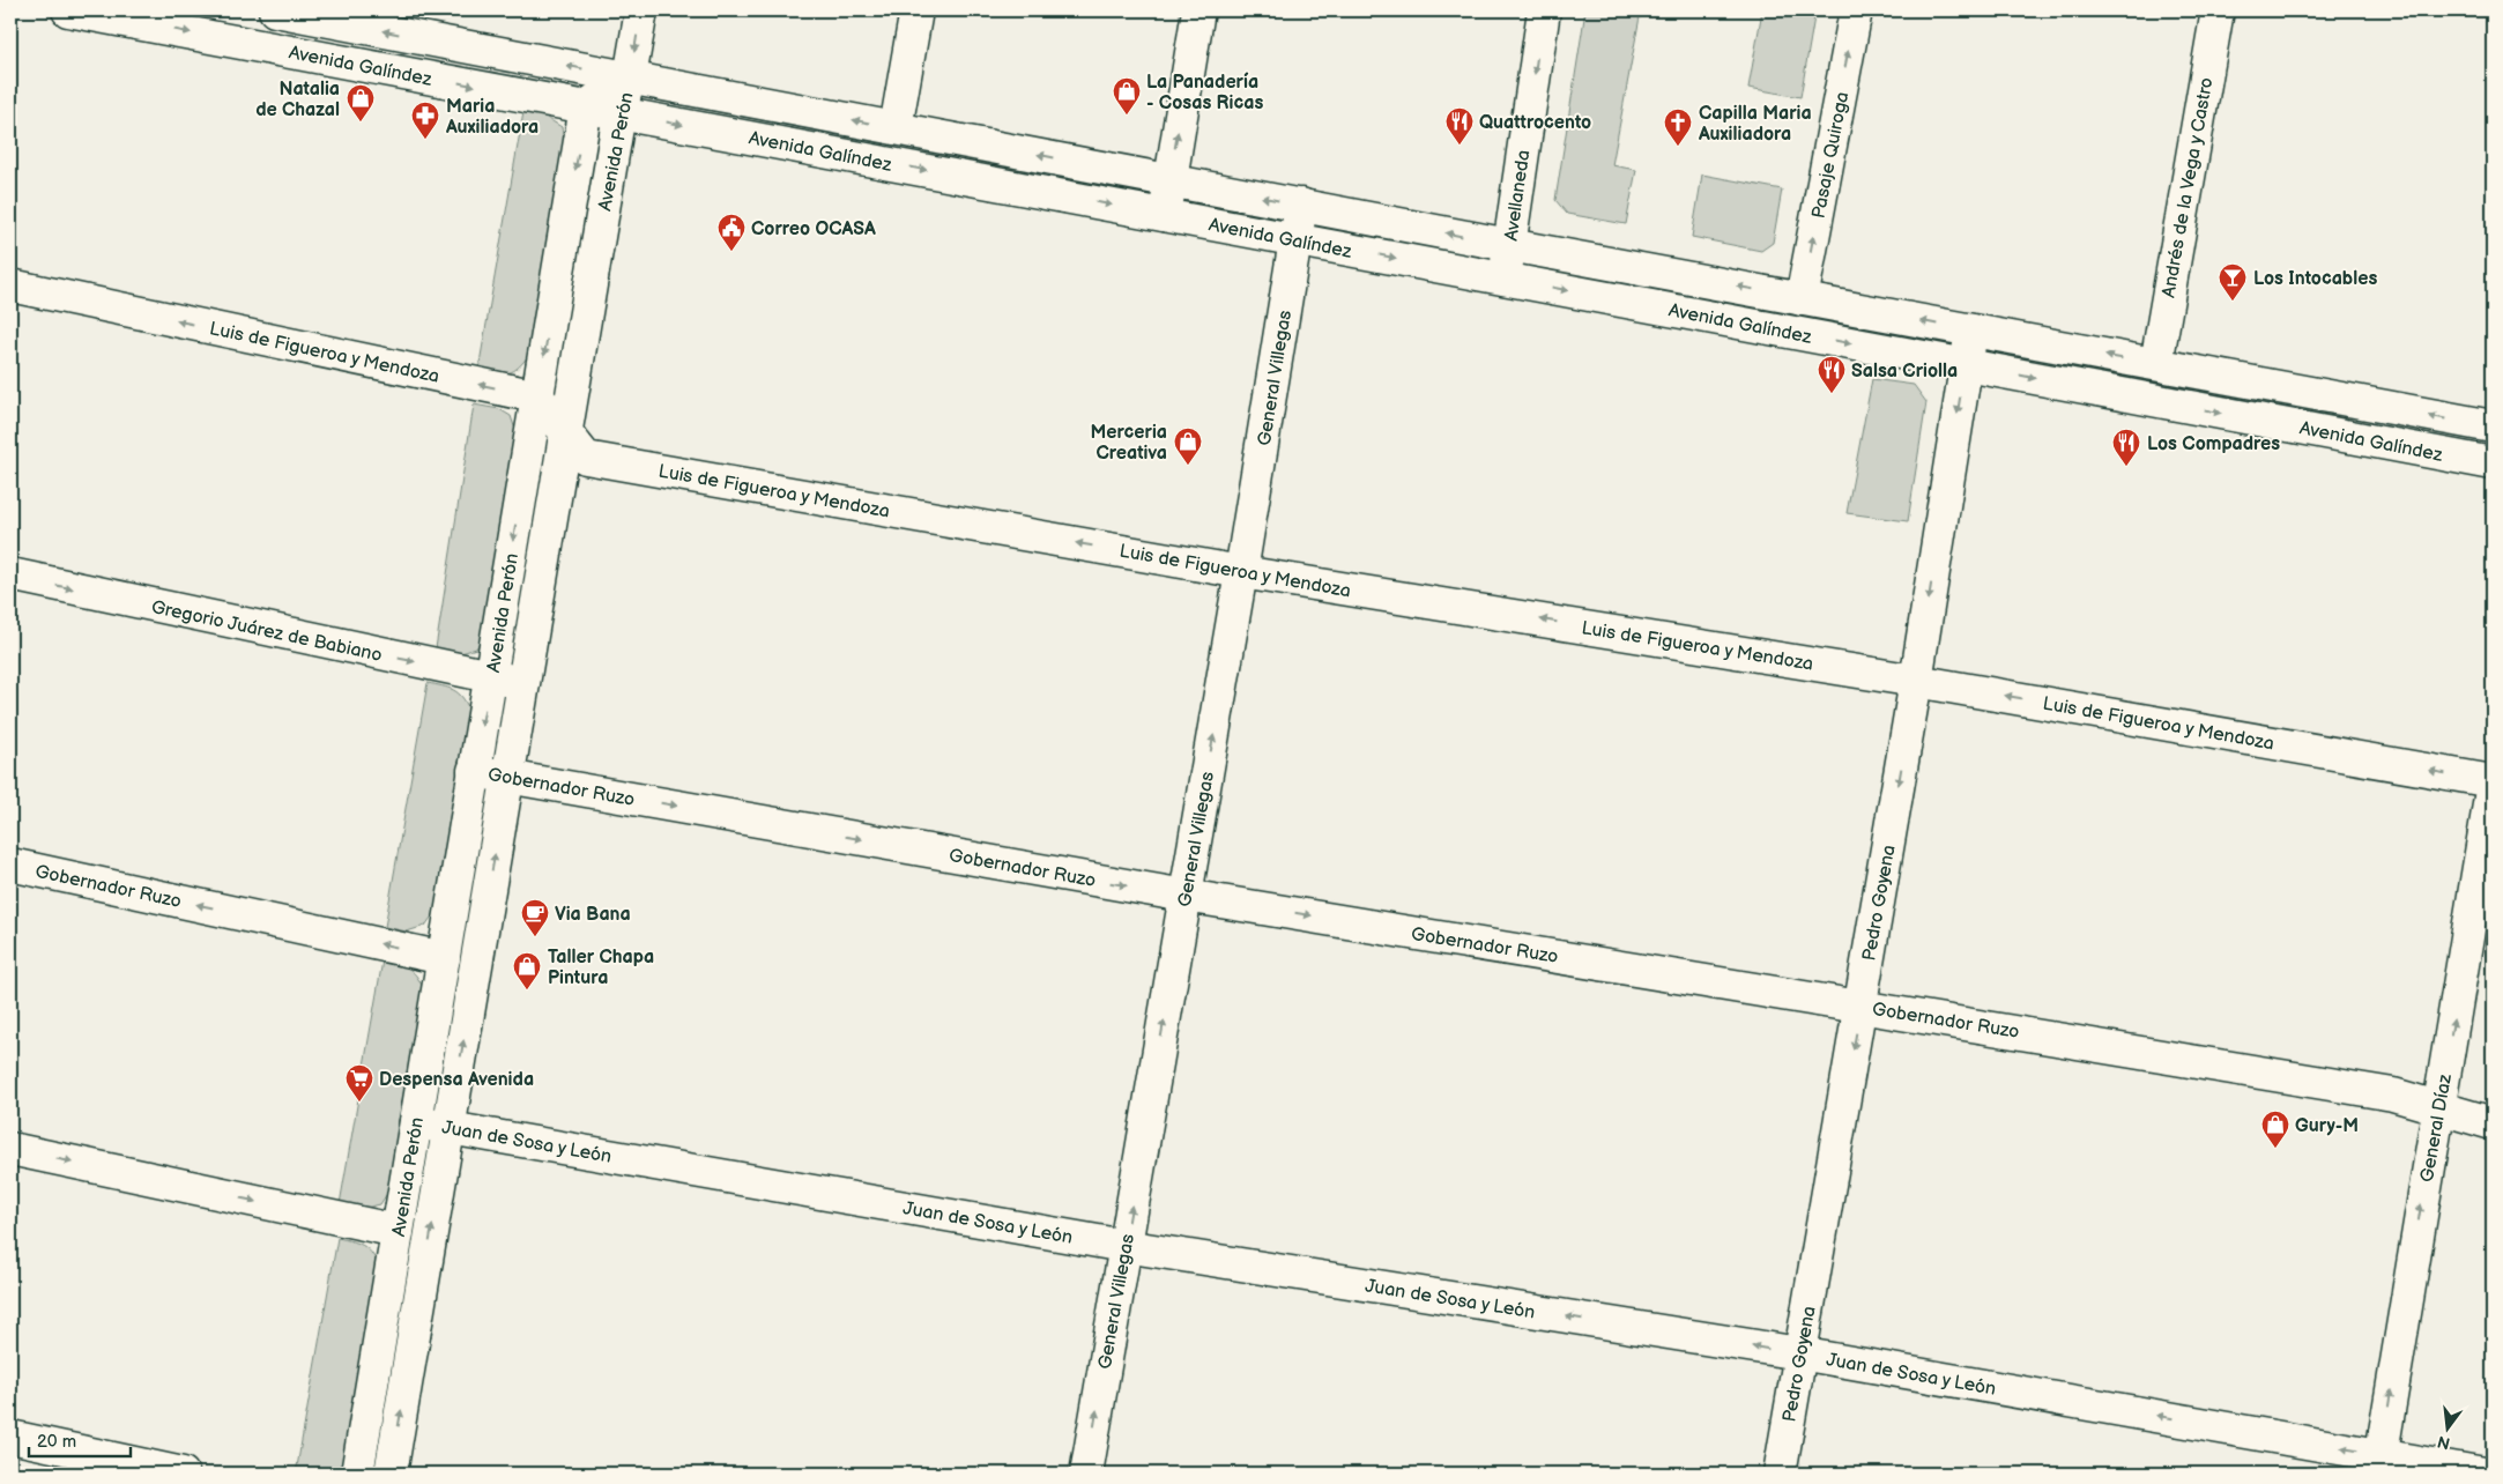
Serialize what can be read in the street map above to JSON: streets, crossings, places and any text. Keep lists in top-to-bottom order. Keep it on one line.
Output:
{"streets":{"street":["Avenida Galíndez","Avenida Perón","Pasaje Quiroga","Andrés de la Vega y Castro","Avellaneda","Luis de Figueroa y Mendoza","General Villegas","Gregorio Juárez de Babiano","Gobernador Ruzo","Pedro Goyena","General Díaz","Juan de Sosa y León"]},"crossings":[["Avenida Galíndez","Avenida Perón"],["Avenida Galíndez","Pasaje Quiroga"],["Avenida Galíndez","Andrés de la Vega y Castro"],["Avenida Galíndez","Avellaneda"],["Avenida Galíndez","General Villegas"],["Avenida Galíndez","Pedro Goyena"],["Avenida Perón","Luis de Figueroa y Mendoza"],["Avenida Perón","Gregorio Juárez de Babiano"],["Avenida Perón","Gobernador Ruzo"],["Avenida Perón","Juan de Sosa y León"],["Luis de Figueroa y Mendoza","General Villegas"],["Luis de Figueroa y Mendoza","Pedro Goyena"],["Luis de Figueroa y Mendoza","General Díaz"],["General Villegas","Gobernador Ruzo"],["General Villegas","Juan de Sosa y León"],["Gobernador Ruzo","Pedro Goyena"],["Gobernador Ruzo","General Díaz"],["Pedro Goyena","Juan de Sosa y León"],["General Díaz","Juan de Sosa y León"]],"one_way":["Pasaje Quiroga","Avellaneda","Luis de Figueroa y Mendoza","General Villegas","Gregorio Juárez de Babiano","Pedro Goyena","General Díaz","Juan de Sosa y León"],"places":{"shop":["La Panadería - Cosas Ricas","Natalia de Chazal","Merceria Creativa","Taller Chapa Pintura","Gury-M"],"pharmacy":["Maria Auxiliadora"],"restaurant":["Quattrocento","Salsa Criolla","Los Compadres"],"church":["Capilla Maria Auxiliadora"],"public building":["Correo OCASA"],"bar":["Los Intocables"],"cafe":["Via Bana"],"supermarket":["Despensa Avenida"]},"scale_bar":"20 m","north":"bottom"}
